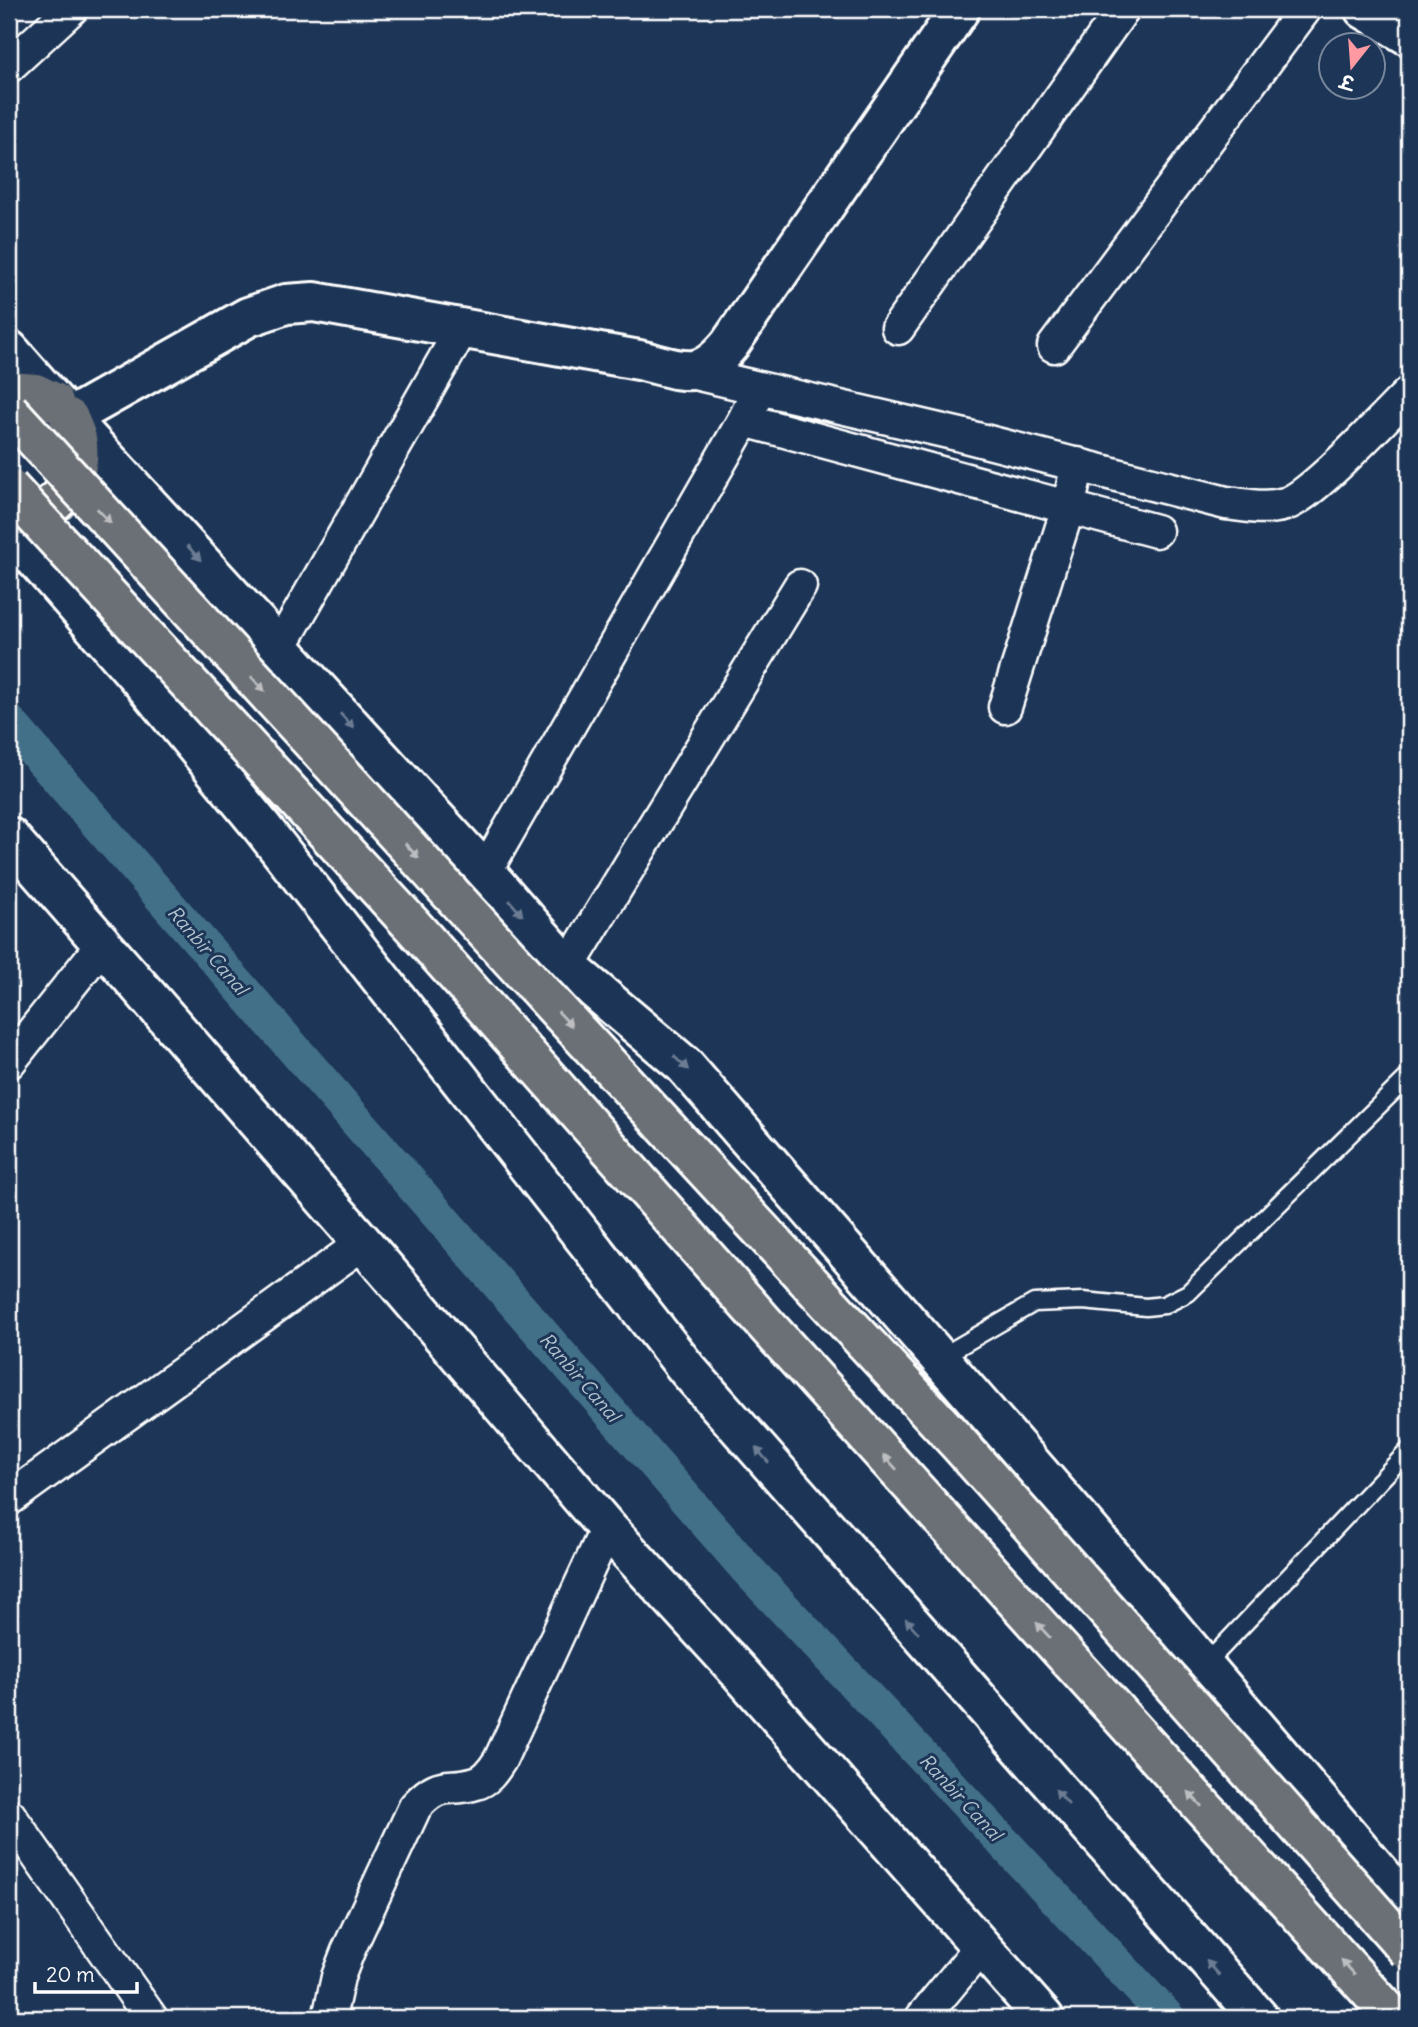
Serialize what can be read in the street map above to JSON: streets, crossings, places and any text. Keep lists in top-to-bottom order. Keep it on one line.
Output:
{"water":["Ranbir Canal"],"scale_bar":"20 m","north":"bottom"}
